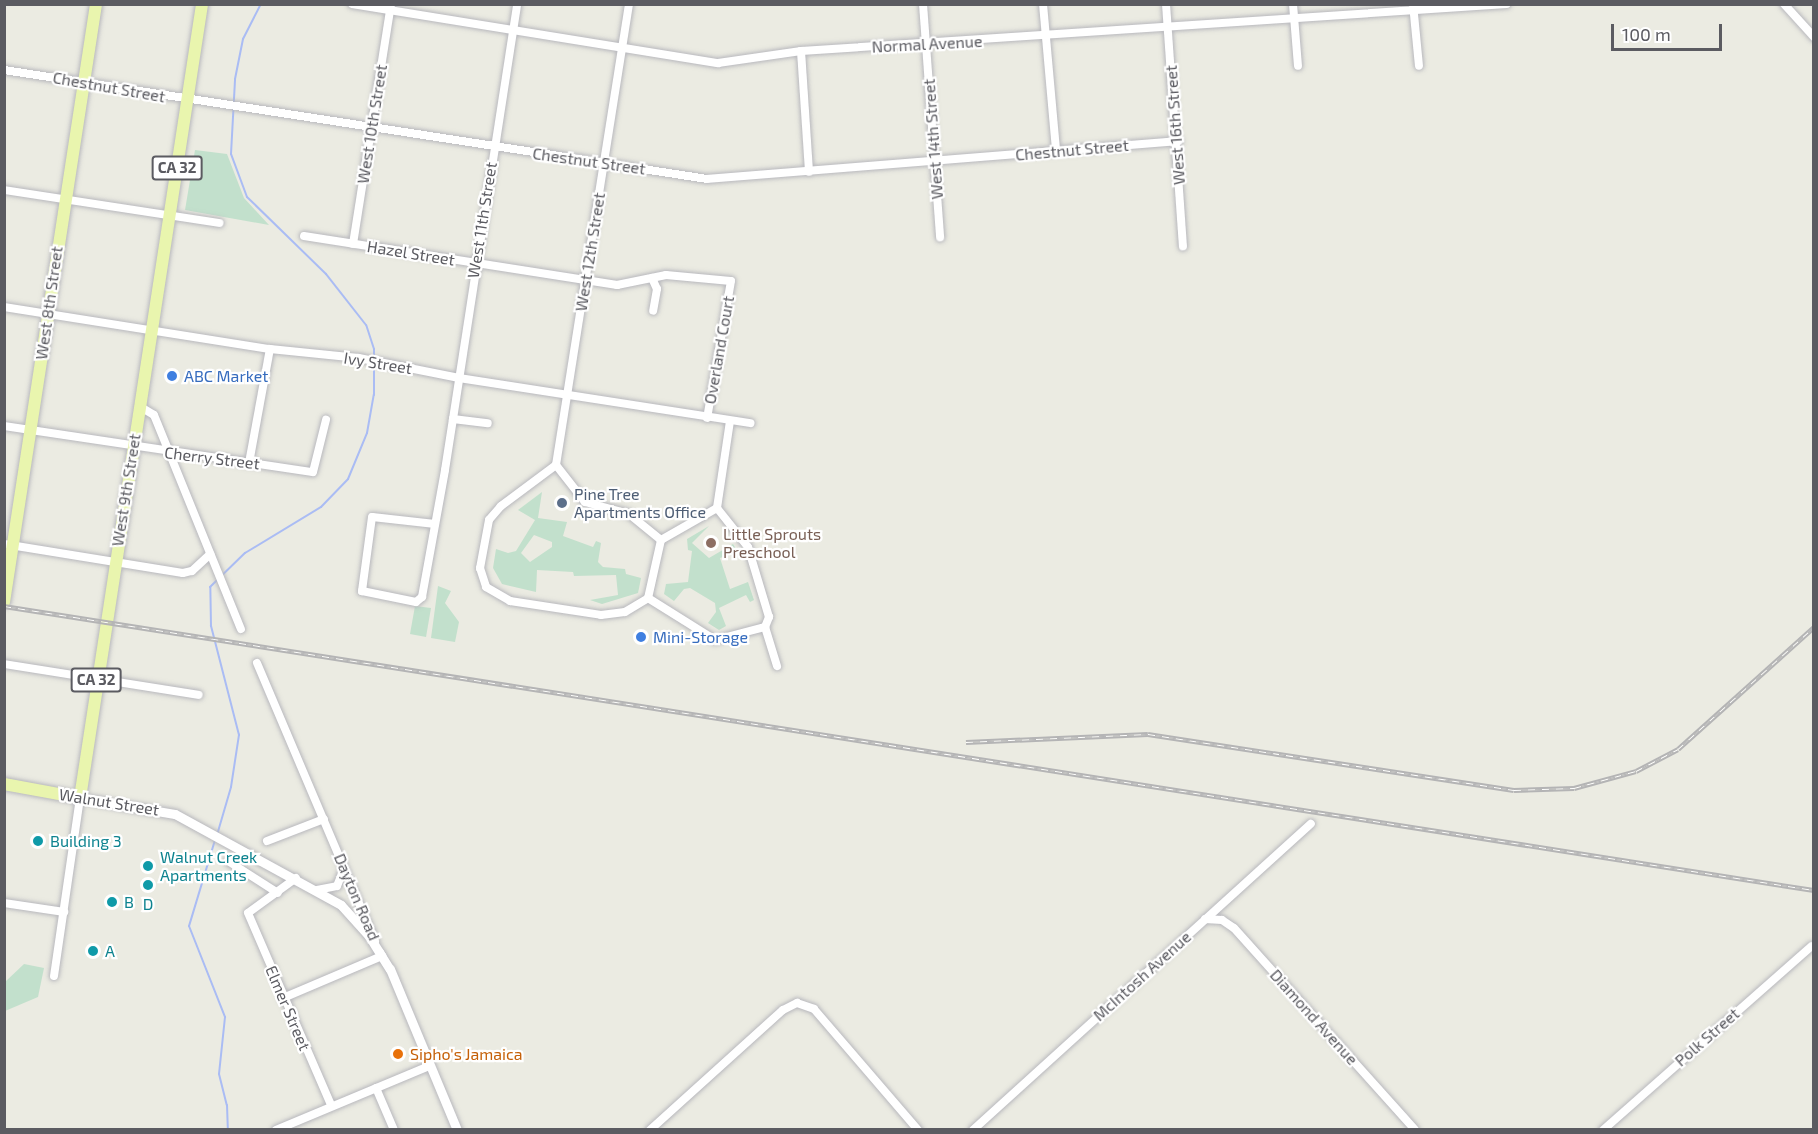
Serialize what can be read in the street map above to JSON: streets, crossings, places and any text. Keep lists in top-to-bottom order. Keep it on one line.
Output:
{"streets":{"main road":["CA 32","West 8th Street","West 9th Street","Walnut Street"],"street":["Normal Avenue","Chestnut Street","West 10th Street","West 16th Street","West 14th Street","West 11th Street","West 12th Street","Hazel Street","Overland Court","Ivy Street","Cherry Street","Dayton Road","McIntosh Avenue","Elmer Street","Diamond Avenue","Polk Street"]},"crossings":[["Normal Avenue","West 10th Street"],["Normal Avenue","West 16th Street"],["Normal Avenue","West 14th Street"],["Normal Avenue","West 11th Street"],["Normal Avenue","West 12th Street"],["Chestnut Street","West 10th Street"],["Chestnut Street","West 16th Street"],["Chestnut Street","West 14th Street"],["Chestnut Street","West 11th Street"],["Chestnut Street","West 12th Street"],["Chestnut Street","West 8th Street"],["Chestnut Street","West 9th Street"],["West 10th Street","Hazel Street"],["West 11th Street","Hazel Street"],["West 11th Street","Ivy Street"],["West 12th Street","Hazel Street"],["West 12th Street","Ivy Street"],["Hazel Street","Overland Court"],["West 8th Street","Ivy Street"],["West 8th Street","Cherry Street"],["Overland Court","Ivy Street"],["Ivy Street","West 9th Street"],["Cherry Street","West 9th Street"],["West 9th Street","Walnut Street"],["Walnut Street","Dayton Road"],["McIntosh Avenue","Diamond Avenue"]],"places":["ABC Market","Pine Tree Apartments Office","Little Sprouts Preschool","Mini-Storage","Building 3","Walnut Creek Apartments","D","B","A","Sipho's Jamaica"],"scale_bar":"100 m"}
